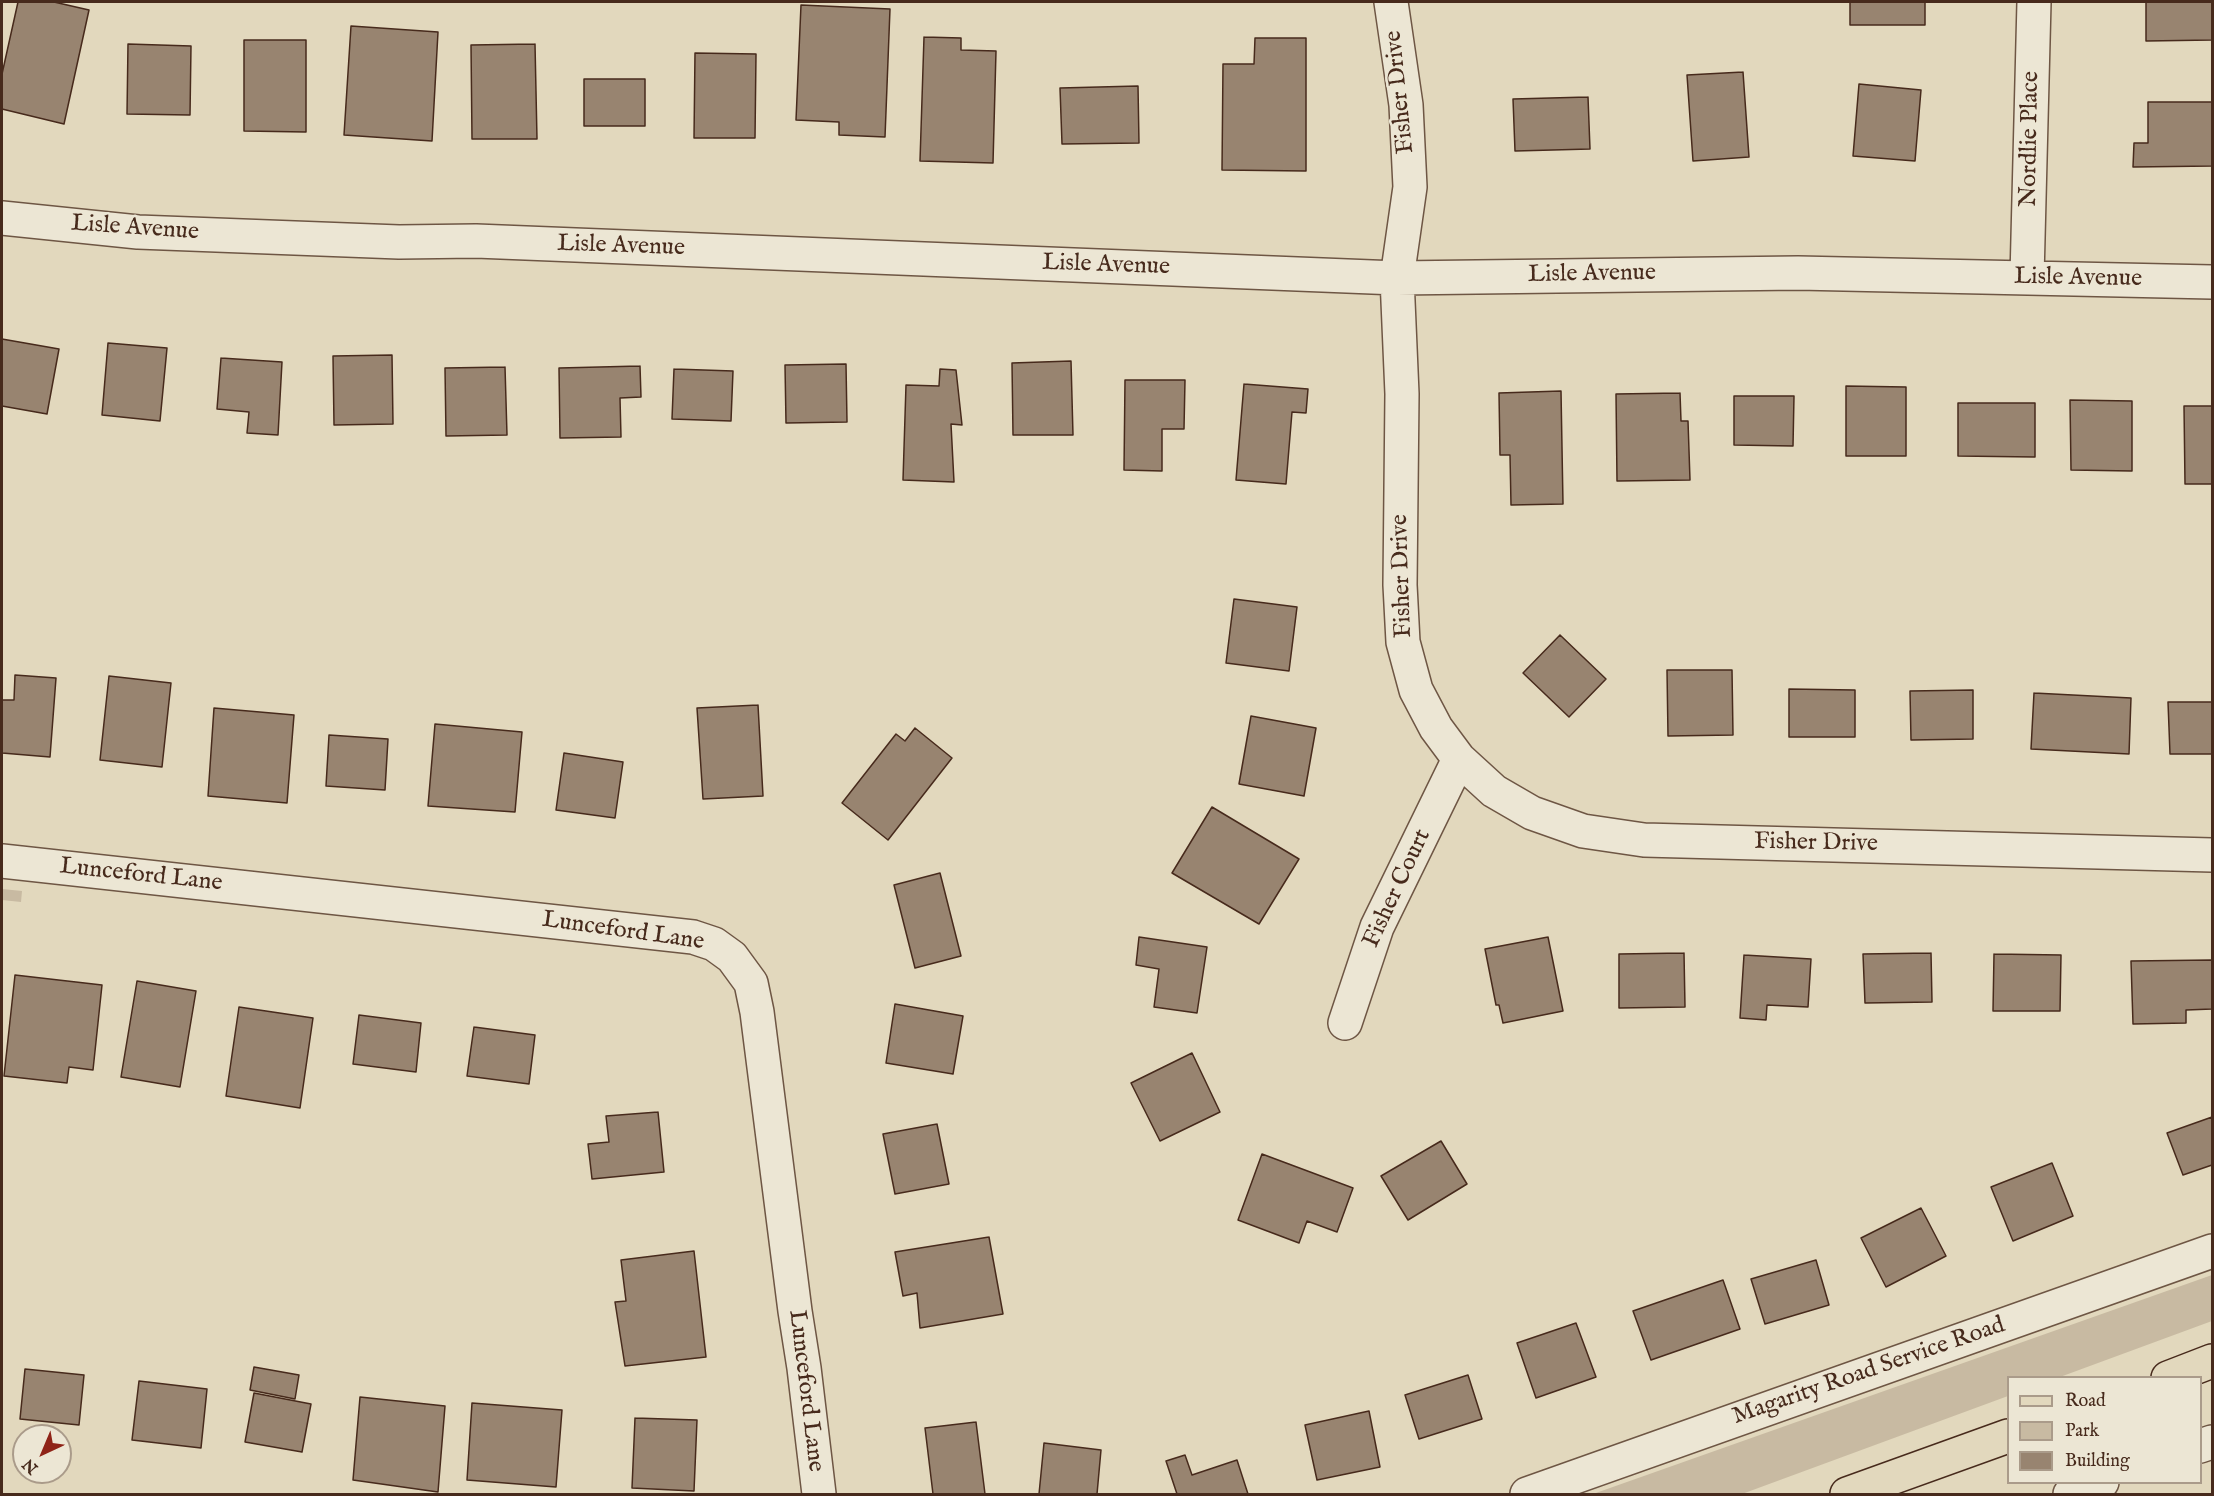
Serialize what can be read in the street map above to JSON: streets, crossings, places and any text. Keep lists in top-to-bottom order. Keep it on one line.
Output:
{"streets":{"street":["Fisher Drive","Nordlie Place","Lisle Avenue","Lunceford Lane","Fisher Court","Magarity Road Service Road"]},"crossings":[["Fisher Drive","Lisle Avenue"],["Fisher Drive","Fisher Court"],["Nordlie Place","Lisle Avenue"]],"legend":["Road","Park","Building"],"north":"bottom left"}
